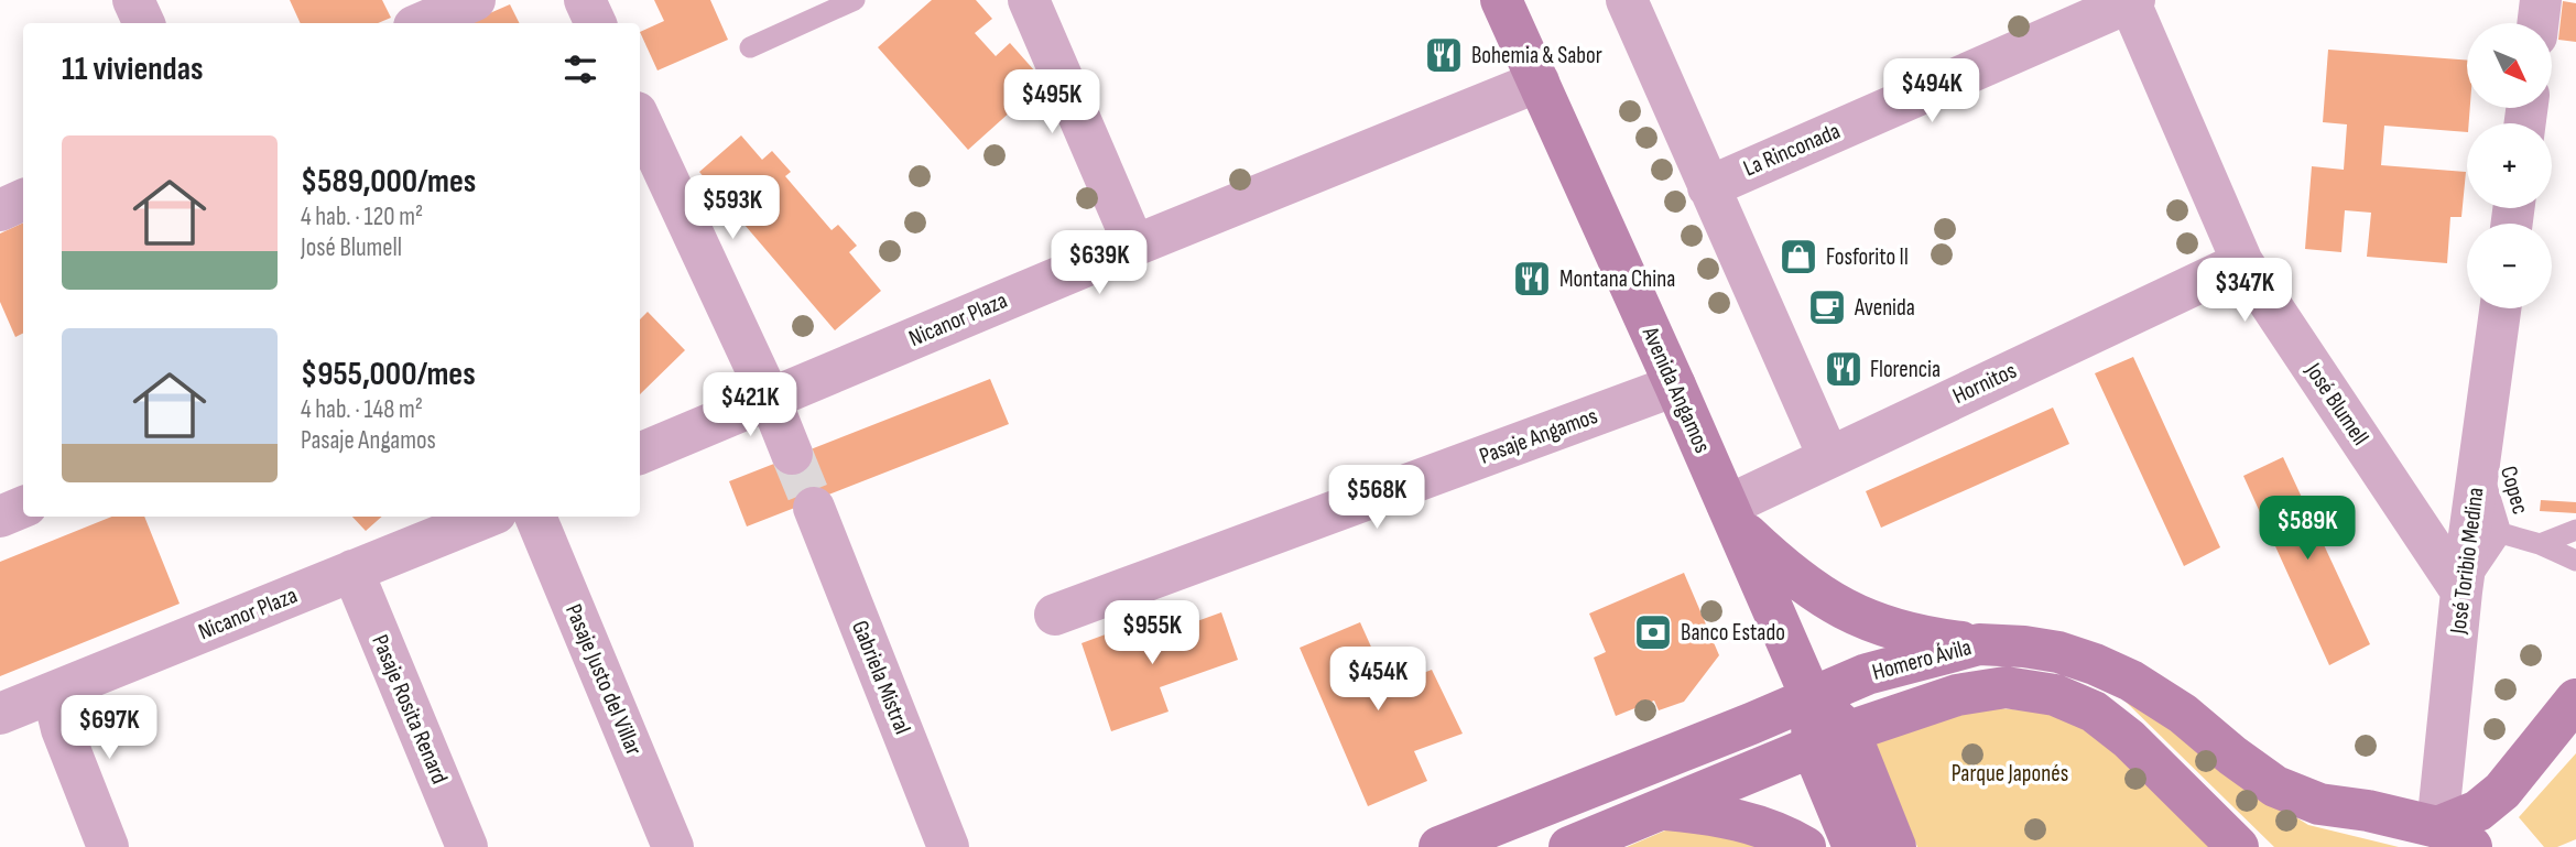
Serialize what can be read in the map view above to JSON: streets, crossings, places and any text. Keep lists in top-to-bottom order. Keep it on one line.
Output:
{"streets":{"main road":["Avenida Angamos","Homero Ávila"],"street":["La Rinconada","Nicanor Plaza","Hornitos","José Blumell","Pasaje Angamos","José Toribio Medina","Gabriela Mistral","Pasaje Justo del Villar","Pasaje Rosita Renard"],"lane":["Copec"]},"crossings":[["La Rinconada","José Blumell"],["Nicanor Plaza","Avenida Angamos"],["Nicanor Plaza","Pasaje Rosita Renard"],["Hornitos","Avenida Angamos"],["Hornitos","José Blumell"],["Avenida Angamos","Pasaje Angamos"],["Avenida Angamos","Homero Ávila"],["José Blumell","Copec"],["José Blumell","José Toribio Medina"],["Copec","José Toribio Medina"],["José Toribio Medina","Homero Ávila"]],"parks":["Parque Japonés"],"places":{"restaurant":["Bohemia & Sabor","Montana China","Florencia"],"shop":["Fosforito II"],"cafe":["Avenida"],"bank":["Banco Estado"]},"north":"bottom right","page":{"map_buttons":["+","−"],"heading":"11 viviendas","price":["$494K","$495K","$593K","$639K","$347K","$421K","$568K","$589K","$955K","$454K","$697K"],"list":[{"name":"$589,000/mes","note":"4 hab. · 120 m² · José Blumell"},{"name":"$955,000/mes","note":"4 hab. · 148 m² · Pasaje Angamos"}]}}
